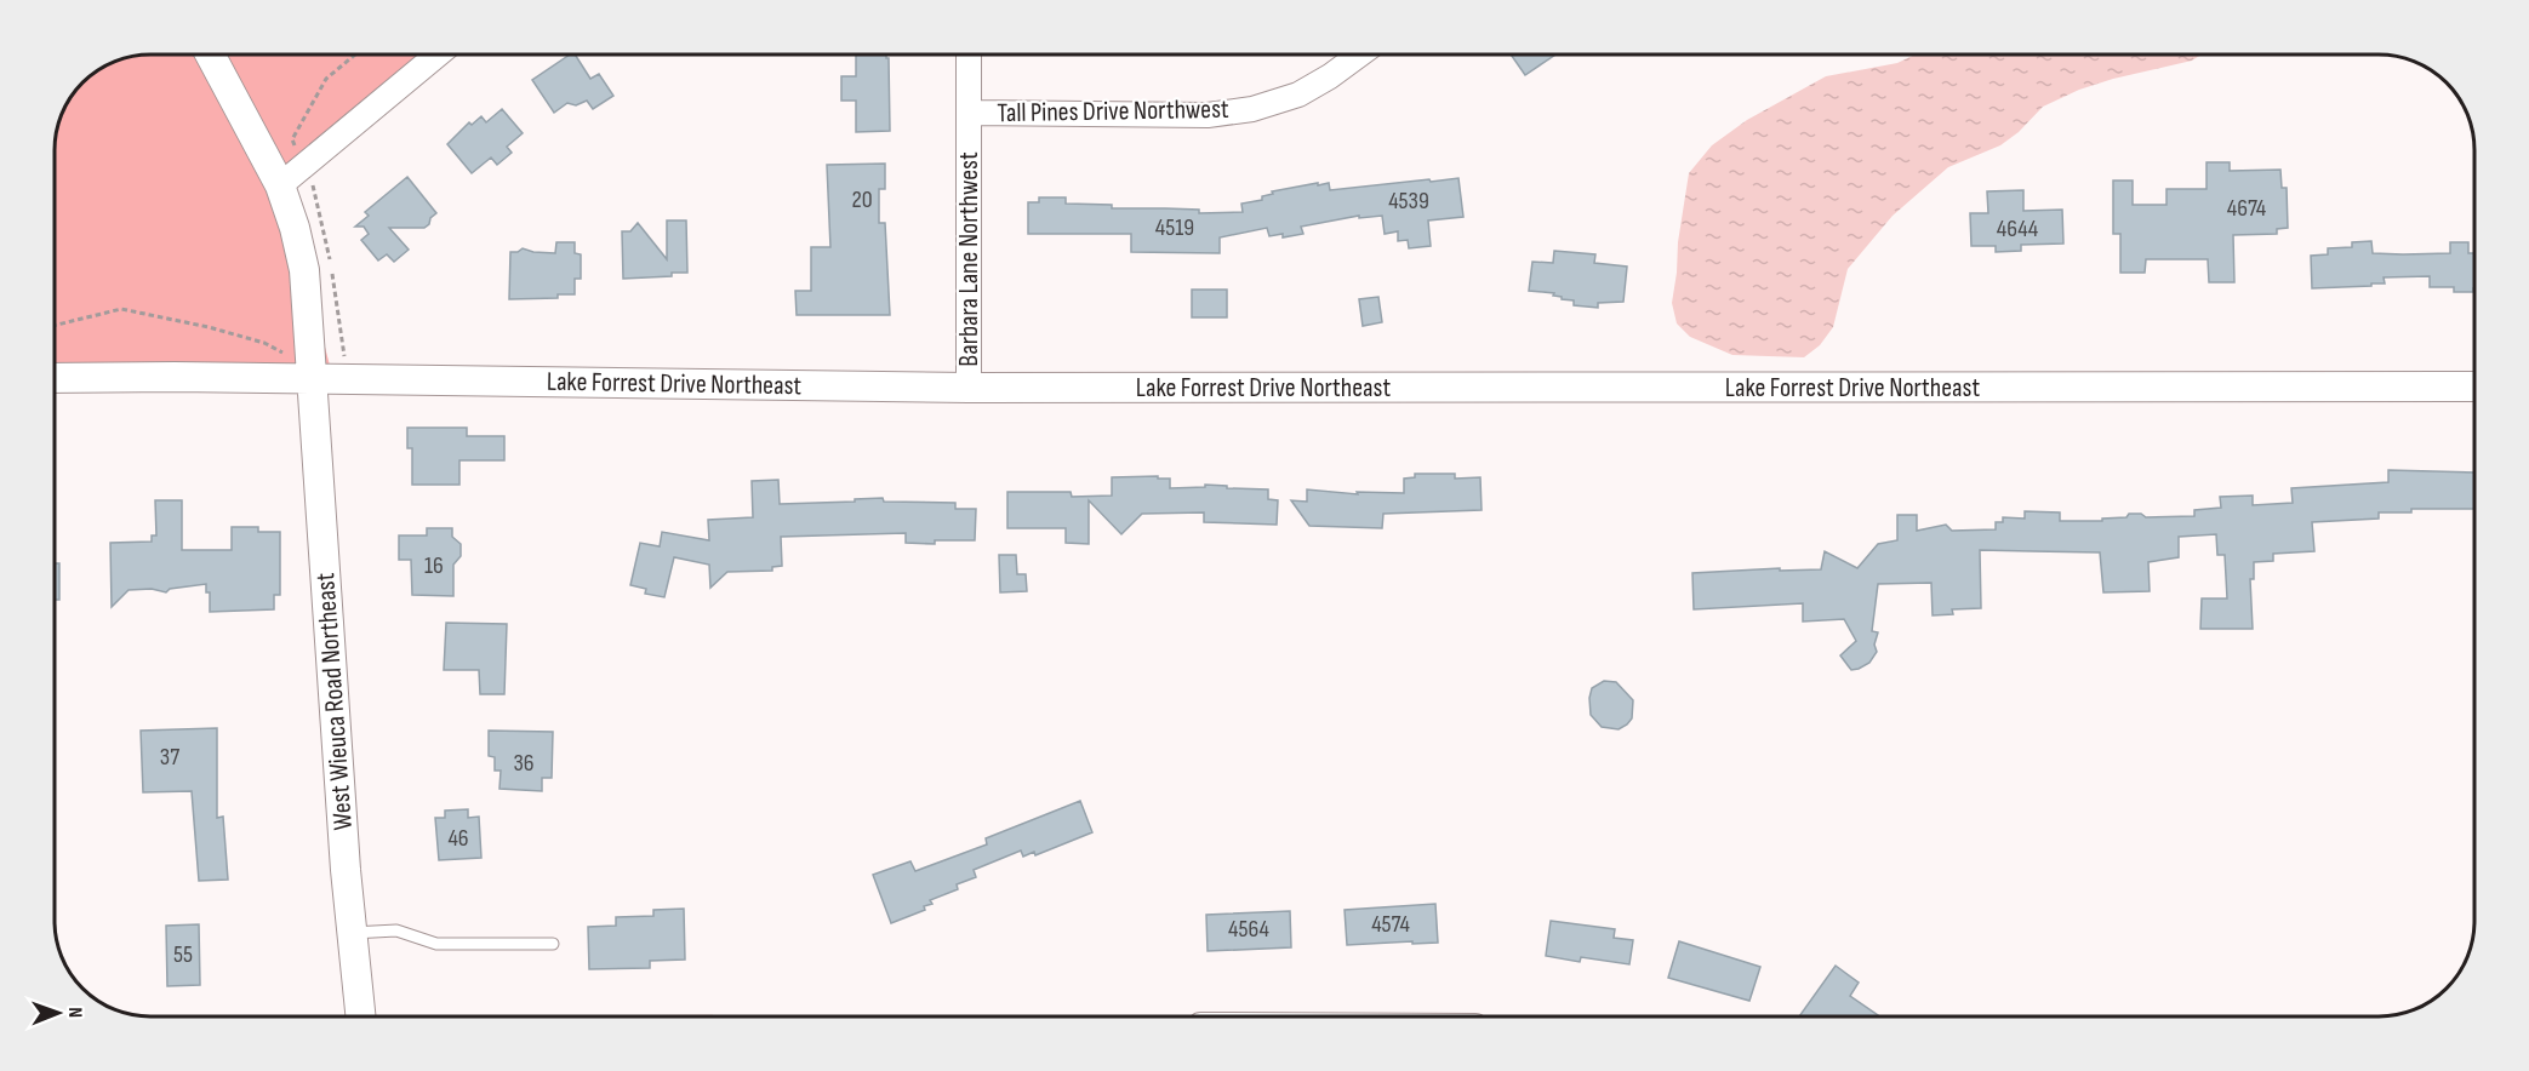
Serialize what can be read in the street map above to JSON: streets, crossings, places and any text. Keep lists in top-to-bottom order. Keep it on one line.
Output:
{"streets":{"street":["Tall Pines Drive Northwest","Barbara Lane Northwest","Lake Forrest Drive Northeast","West Wieuca Road Northeast"]},"crossings":[["Tall Pines Drive Northwest","Barbara Lane Northwest"],["Barbara Lane Northwest","Lake Forrest Drive Northeast"],["Lake Forrest Drive Northeast","West Wieuca Road Northeast"]],"house_numbers":["20","4539","4674","4519","4644","16","37","36","46","4574","4564","55"],"north":"right"}
